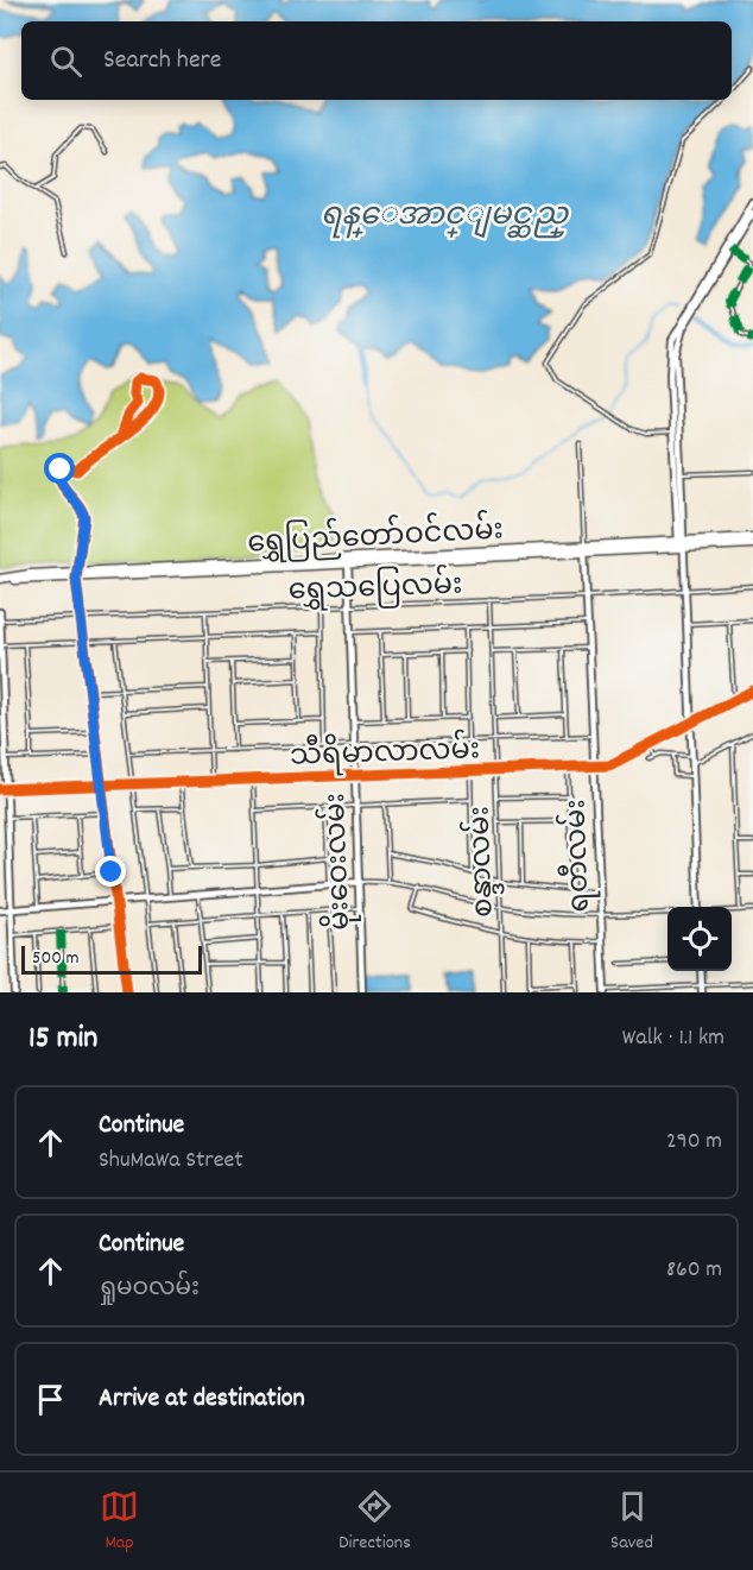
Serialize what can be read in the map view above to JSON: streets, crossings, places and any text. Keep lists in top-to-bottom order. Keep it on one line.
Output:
{"streets":{"main road":["ရွှေပြည်တော်ဝင်လမ်း"],"street":["ရွှေသပြေလမ်း","သီရိမာလာလမ်း","ရတီလမ်း","မိုးဝေးလမ်း","စန္ဒာလမ်း"]},"crossings":[["ရွှေပြည်တော်ဝင်လမ်း","ရတီလမ်း"],["ရွှေပြည်တော်ဝင်လမ်း","မိုးဝေးလမ်း"],["ရွှေသပြေလမ်း","ရတီလမ်း"],["ရွှေသပြေလမ်း","မိုးဝေးလမ်း"],["ရွှေသပြေလမ်း","စန္ဒာလမ်း"],["သီရိမာလာလမ်း","ရတီလမ်း"],["သီရိမာလာလမ်း","မိုးဝေးလမ်း"],["သီရိမာလာလမ်း","စန္ဒာလမ်း"]],"water":["ရန္ေအာင္ျမင္ဆည္"],"scale_bar":"500 m","page":{"search":"Search here","scale":"500 m","heading":["15 min","Walk · 1.1 km"],"list":[["Continue","ShuMaWa Street","290 m"],["Continue","ရှုမဝလမ်း","860 m"],"Arrive at destination"],"nav":["Map","Directions","Saved"]}}
